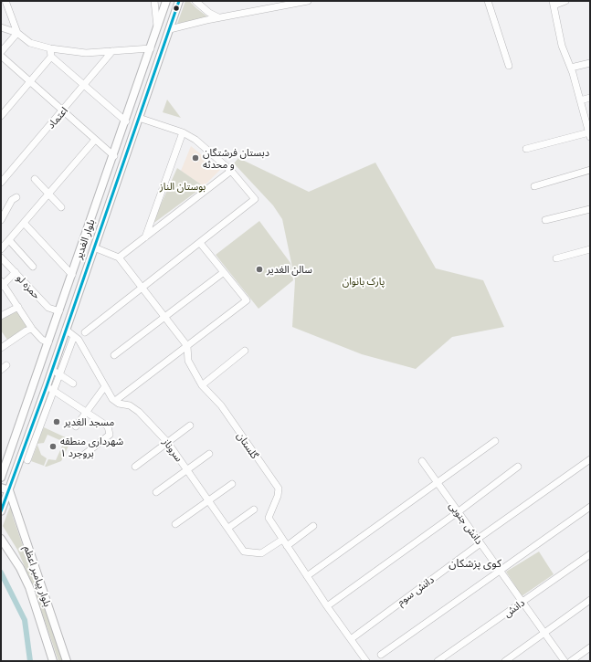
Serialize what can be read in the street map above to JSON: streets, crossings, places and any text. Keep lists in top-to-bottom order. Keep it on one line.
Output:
{"streets":{"main road":["بلوار الغدیر","بلوار پیامبر اعظم"],"street":["اعتماد","حمزه لو","گلستان","سروناز","دانش جنوبی","دانش سوم","دانش"]},"crossings":[["بلوار الغدیر","حمزه لو"],["بلوار الغدیر","بلوار پیامبر اعظم"],["گلستان","سروناز"],["گلستان","دانش سوم"],["دانش جنوبی","دانش سوم"],["دانش جنوبی","دانش"]],"districts":["کوی پزشکان"],"parks":["بوستان الناز","پارک بانوان"],"places":["دبستان فرشتگان و محدثه","سالن الغدیر","مسجد الغدیر","شهرداری منطقه ۱ بروجرد"]}
